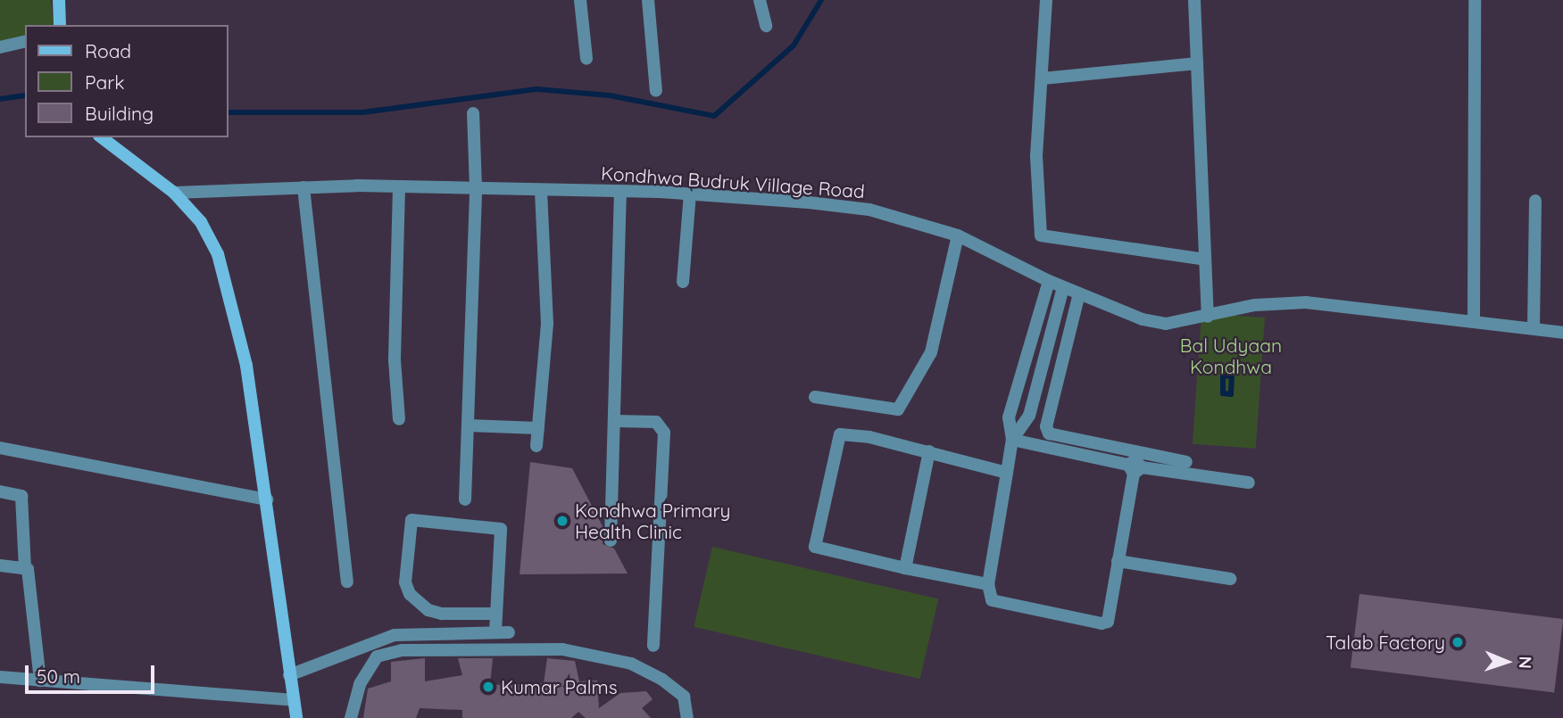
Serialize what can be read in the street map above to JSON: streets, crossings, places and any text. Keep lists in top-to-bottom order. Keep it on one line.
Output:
{"streets":{"street":["Kondhwa Budruk Village Road"]},"parks":["Bal Udyaan Kondhwa"],"places":["Kondhwa Primary Health Clinic","Talab Factory","Kumar Palms"],"legend":["Road","Park","Building"],"scale_bar":"50 m","north":"right"}
